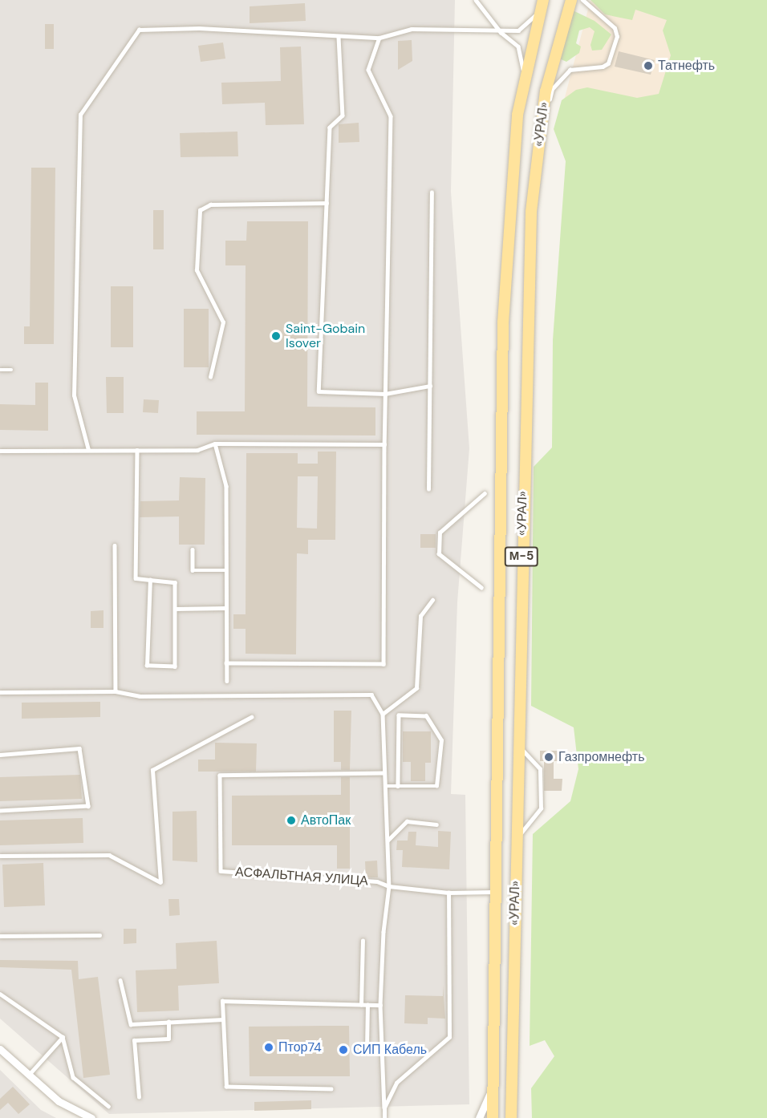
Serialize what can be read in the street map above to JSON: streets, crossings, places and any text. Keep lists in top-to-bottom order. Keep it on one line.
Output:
{"streets":{"main road":["«УРАЛ»","М-5"],"lane":["АСФАЛЬТНАЯ УЛИЦА"]},"crossings":[["«УРАЛ»","АСФАЛЬТНАЯ УЛИЦА"]],"places":["Татнефть","Saint-Gobain Isover","Газпромнефть","АвтоПак","Птор74","СИП Кабель"]}
